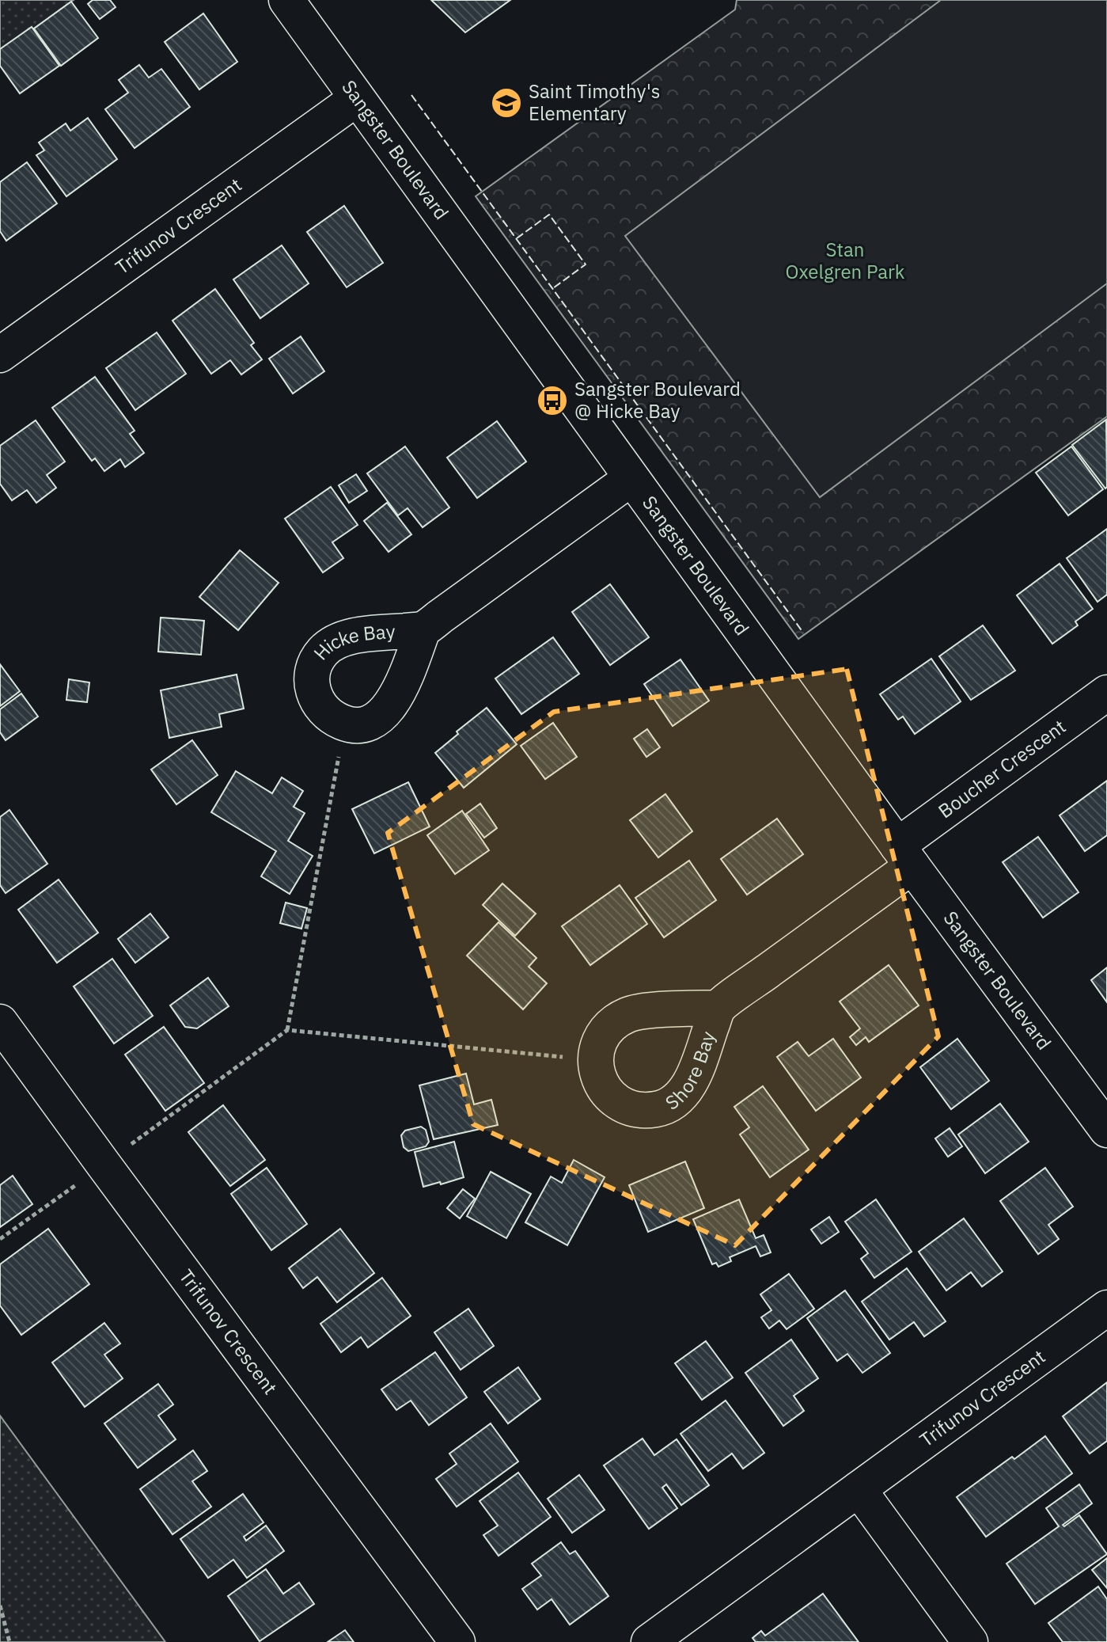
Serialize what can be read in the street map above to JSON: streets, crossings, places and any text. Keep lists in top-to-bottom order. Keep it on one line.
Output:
{"streets":{"street":["Sangster Boulevard","Trifunov Crescent","Hicke Bay","Boucher Crescent","Shore Bay"]},"crossings":[["Sangster Boulevard","Trifunov Crescent"],["Sangster Boulevard","Hicke Bay"],["Sangster Boulevard","Boucher Crescent"],["Sangster Boulevard","Shore Bay"],["Boucher Crescent","Shore Bay"]],"parks":["Stan Oxelgren Park"],"places":{"school or university":["Saint Timothy's Elementary"],"bus stop":["Sangster Boulevard @ Hicke Bay"]}}
